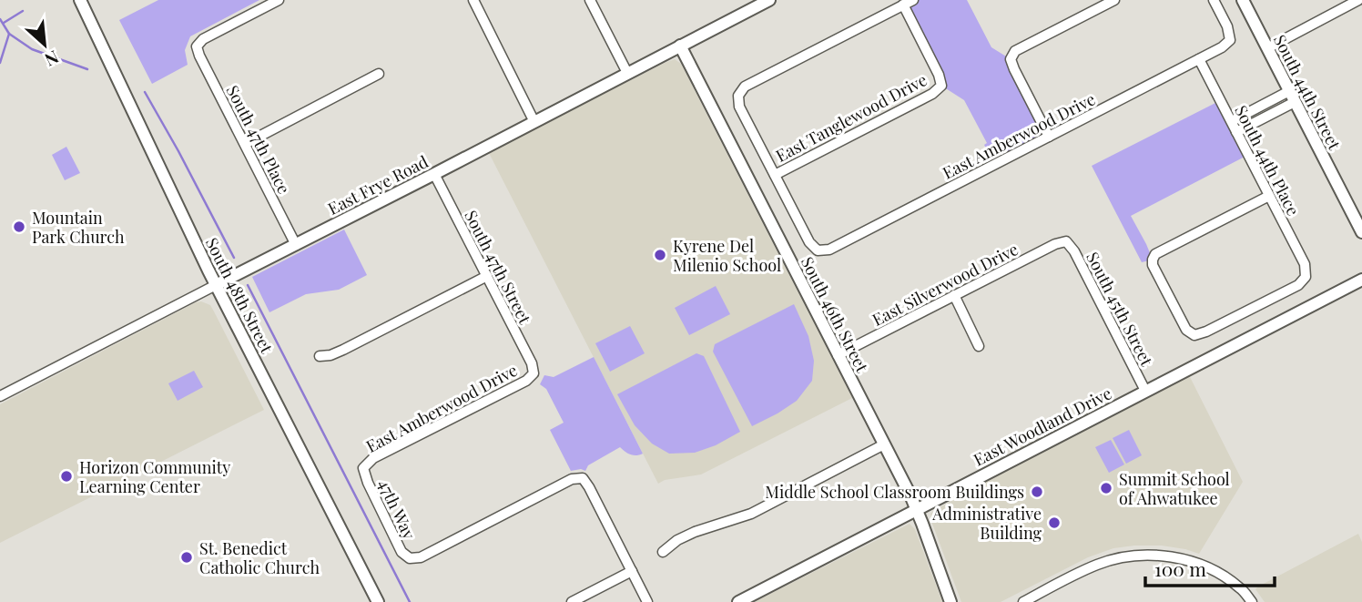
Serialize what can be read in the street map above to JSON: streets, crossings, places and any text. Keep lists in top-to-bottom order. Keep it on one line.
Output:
{"streets":{"street":["South 44th Street","East Tanglewood Drive","East Amberwood Drive","South 47th Place","South 44th Place","East Frye Road","South 47th Street","East Silverwood Drive","South 48th Street","South 45th Street","South 46th Street","East Woodland Drive","47th Way"]},"crossings":[["East Tanglewood Drive","East Amberwood Drive"],["East Amberwood Drive","South 44th Place"],["East Amberwood Drive","South 47th Street"],["East Amberwood Drive","47th Way"],["South 47th Place","East Frye Road"],["East Frye Road","South 47th Street"],["East Frye Road","South 48th Street"],["East Frye Road","South 46th Street"],["East Silverwood Drive","South 45th Street"],["East Silverwood Drive","South 46th Street"],["South 45th Street","East Woodland Drive"],["South 46th Street","East Woodland Drive"]],"places":["Mountain Park Church","Kyrene Del Milenio School","Horizon Community Learning Center","Summit School of Ahwatukee","Middle School Classroom Buildings","Administrative Building","St. Benedict Catholic Church"],"scale_bar":"100 m","north":"bottom right"}
